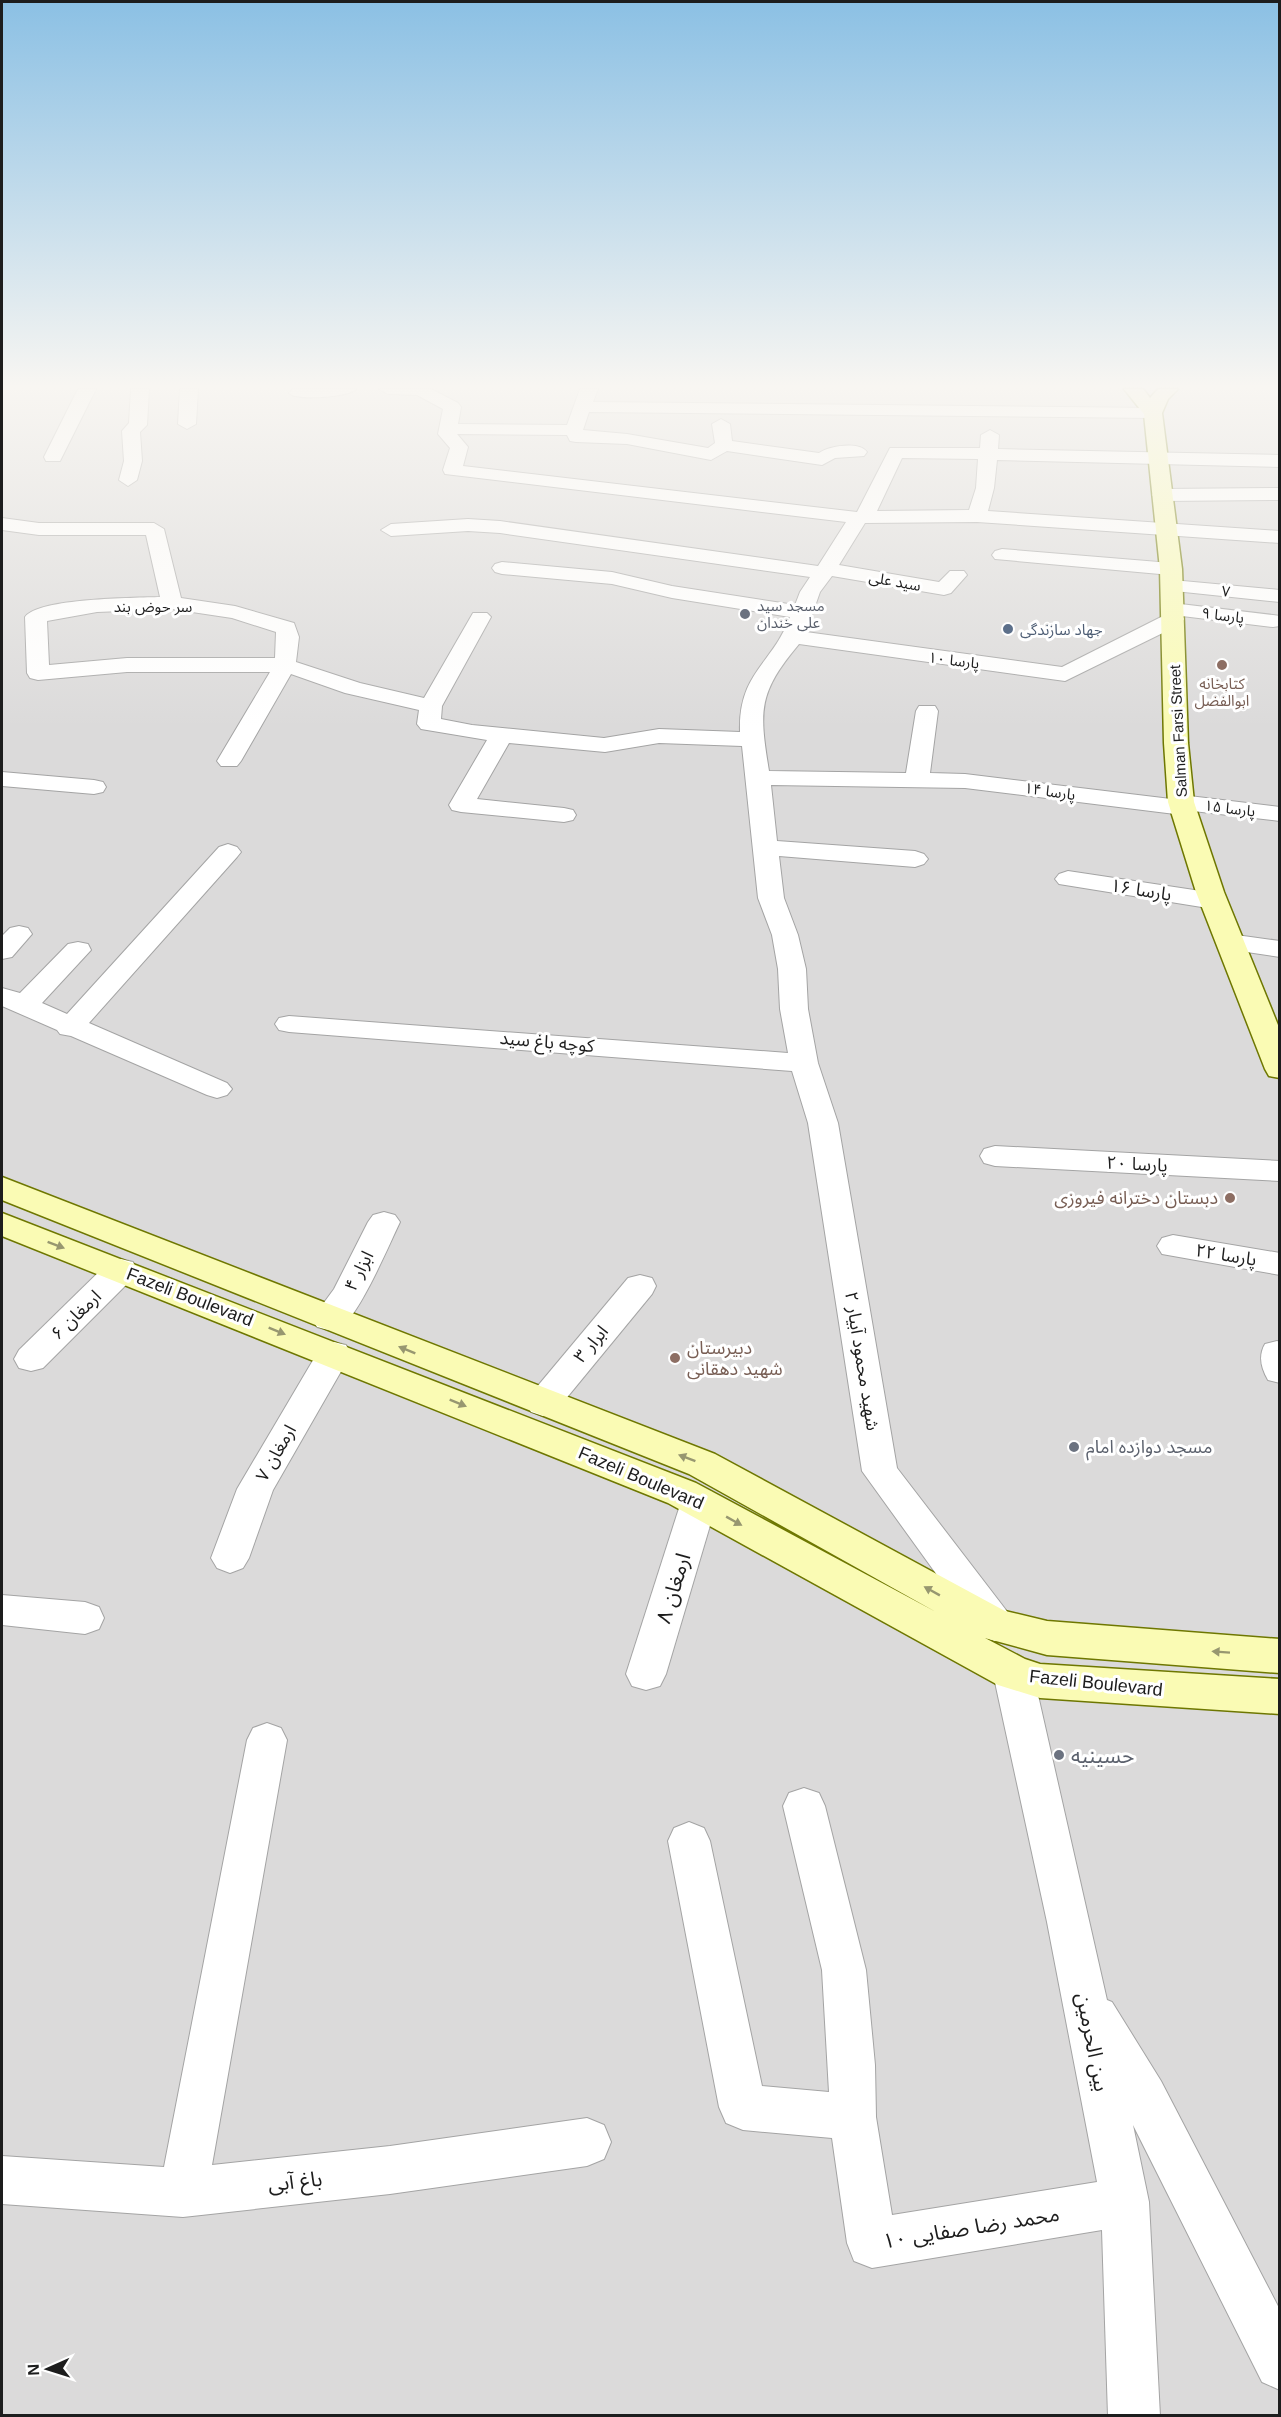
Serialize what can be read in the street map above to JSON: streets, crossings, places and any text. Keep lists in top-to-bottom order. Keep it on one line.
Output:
{"streets":{"main road":["Salman Farsi Street","Fazeli Boulevard"],"street":["سید علی","۷","سر حوض بند","پارسا ۹","پارسا ۱۰","پارسا ۱۴","پارسا ۱۵","پارسا ۱۶","کوچه باغ سید","پارسا ۲۰","پارسا ۲۲","ابزار ۴","ارمغان ۶","ابرار ۳","شهید محمود آبیار ۲","ارمغان ۷","ارمغان ۸","بین الحرمین","باغ آبی","محمد رضا صفایی ۱۰"]},"crossings":[["۷","پارسا ۹"],["۷","پارسا ۱۰"],["۷","Salman Farsi Street"],["پارسا ۹","پارسا ۱۰"],["پارسا ۹","Salman Farsi Street"],["پارسا ۱۰","Salman Farsi Street"],["پارسا ۱۰","شهید محمود آبیار ۲"],["Salman Farsi Street","پارسا ۱۴"],["Salman Farsi Street","پارسا ۱۵"],["Salman Farsi Street","پارسا ۱۶"],["پارسا ۱۴","پارسا ۱۵"],["پارسا ۱۴","شهید محمود آبیار ۲"],["کوچه باغ سید","شهید محمود آبیار ۲"],["ابزار ۴","Fazeli Boulevard"],["ابزار ۴","ارمغان ۷"],["Fazeli Boulevard","ارمغان ۶"],["Fazeli Boulevard","ابرار ۳"],["Fazeli Boulevard","شهید محمود آبیار ۲"],["Fazeli Boulevard","ارمغان ۷"],["Fazeli Boulevard","ارمغان ۸"],["Fazeli Boulevard","بین الحرمین"],["بین الحرمین","محمد رضا صفایی ۱۰"]],"places":["مسجد سید علی خندان","جهاد سازندگی","کتابخانه ابوالفضل","دبستان دخترانه فیروزی","دبیرستان شهید دهقانی","مسجد دوازده امام","حسینیه"],"north":"left"}
